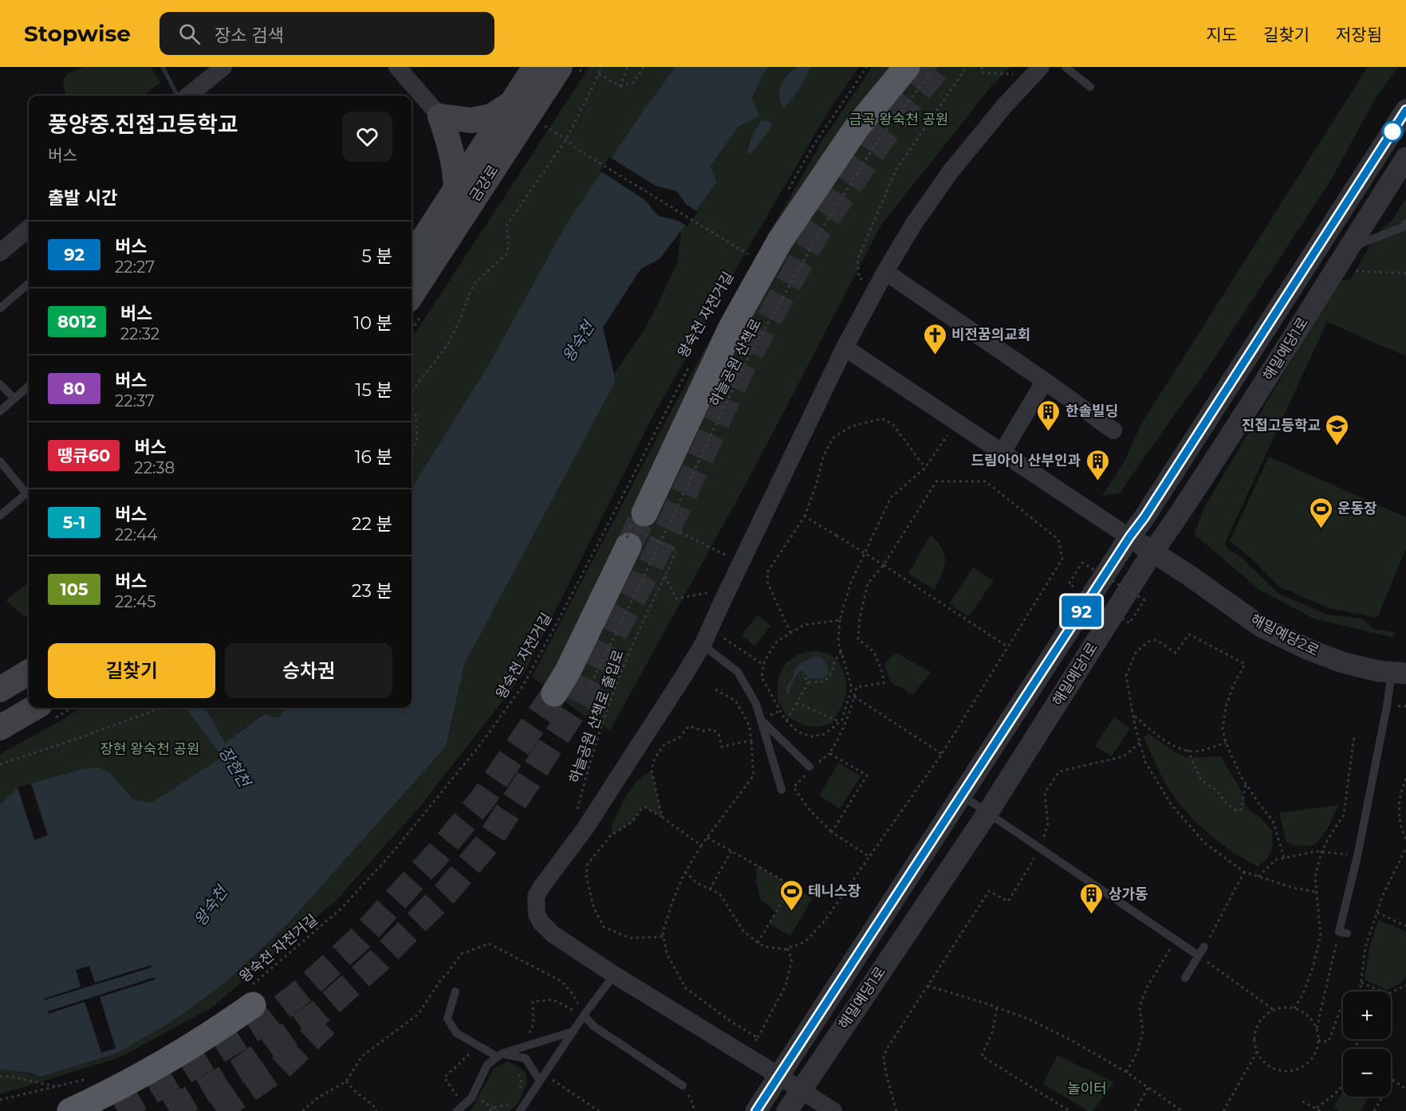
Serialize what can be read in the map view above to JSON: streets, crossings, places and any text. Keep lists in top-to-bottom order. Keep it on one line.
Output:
{"streets":{"main road":["금강로"],"street":["해밀예당1로","해밀예당2로"],"path":["왕숙천 자전거길","하늘공원 산책로","하늘공원 산책로 출입로"]},"crossings":[["해밀예당1로","해밀예당2로"],["하늘공원 산책로","하늘공원 산책로 출입로"]],"water":["왕숙천","장현천"],"parks":["금곡 왕숙천 공원","장현 왕숙천 공원","놀이터"],"places":{"church":["비전꿈의교회"],"building":["한솔빌딩","드림아이 산부인과","상가동"],"school or university":["진접고등학교"],"sports":["운동장","테니스장"]},"lines":["bus line 92"],"page":{"header":"Stopwise","search":"장소 검색","nav":["지도","길찾기","저장됨"],"on_map":"92","heading":[["풍양중.진접고등학교","버스"],"출발 시간"],"list":[{"mark":"92","name":"버스","note":"22:27","value":"5 분"},{"mark":"8012","name":"버스","note":"22:32","value":"10 분"},{"mark":"80","name":"버스","note":"22:37","value":"15 분"},{"mark":"땡큐60","name":"버스","note":"22:38","value":"16 분"},{"mark":"5-1","name":"버스","note":"22:44","value":"22 분"},{"mark":"105","name":"버스","note":"22:45","value":"23 분"}],"buttons":["길찾기","승차권"],"map_buttons":["+","−"]}}
